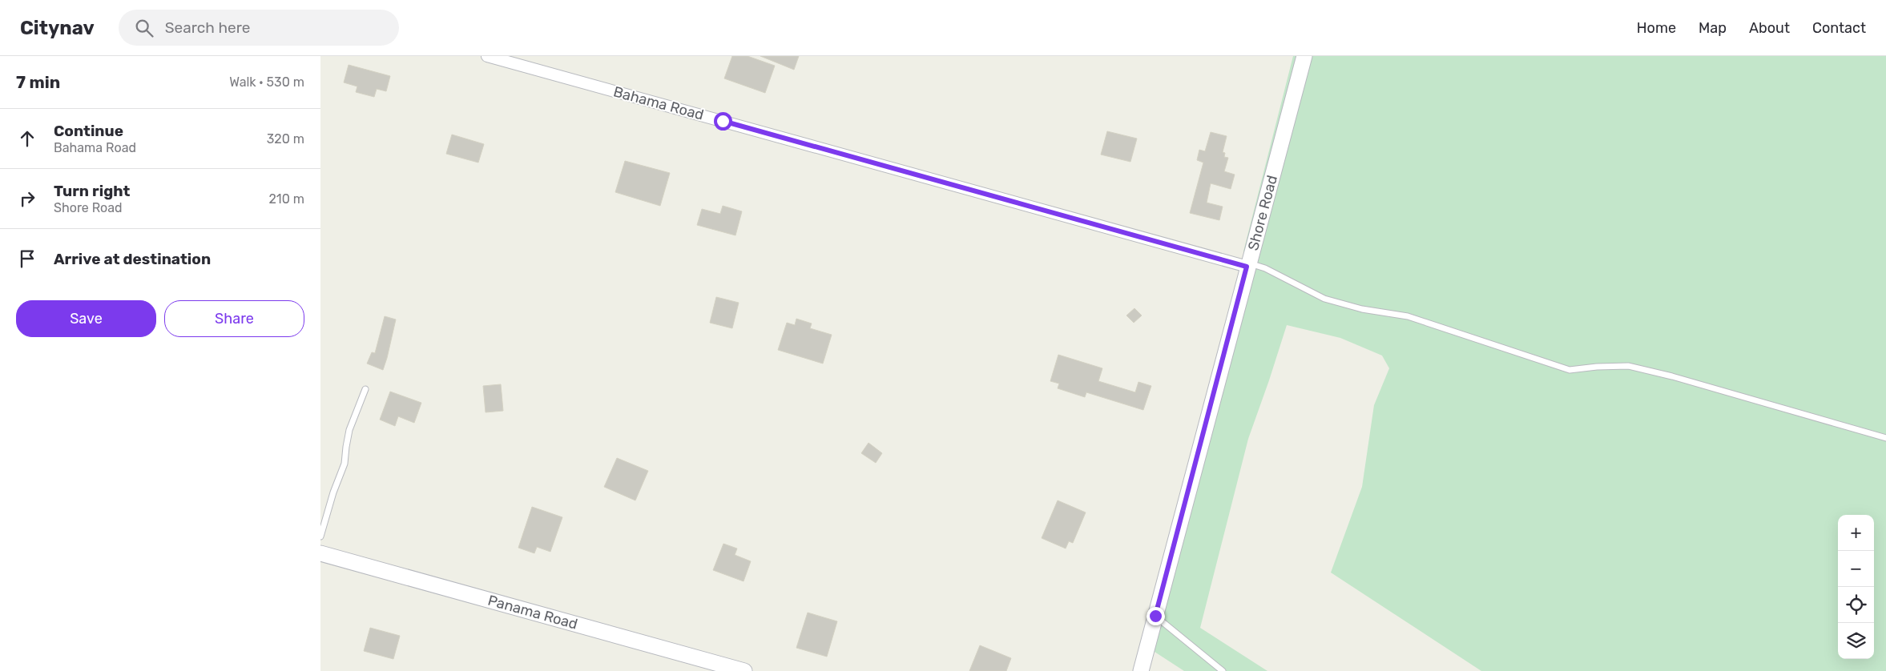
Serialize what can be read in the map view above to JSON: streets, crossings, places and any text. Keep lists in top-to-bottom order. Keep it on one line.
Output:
{"streets":{"street":["Bahama Road","Shore Road","Panama Road"]},"crossings":[["Bahama Road","Shore Road"]],"page":{"header":"Citynav","search":"Search here","nav":["Home","Map","About","Contact"],"heading":["7 min","Walk · 530 m"],"list":[["Continue","Bahama Road","320 m"],["Turn right","Shore Road","210 m"],"Arrive at destination"],"buttons":["Save","Share"],"map_buttons":["+","−"]}}
